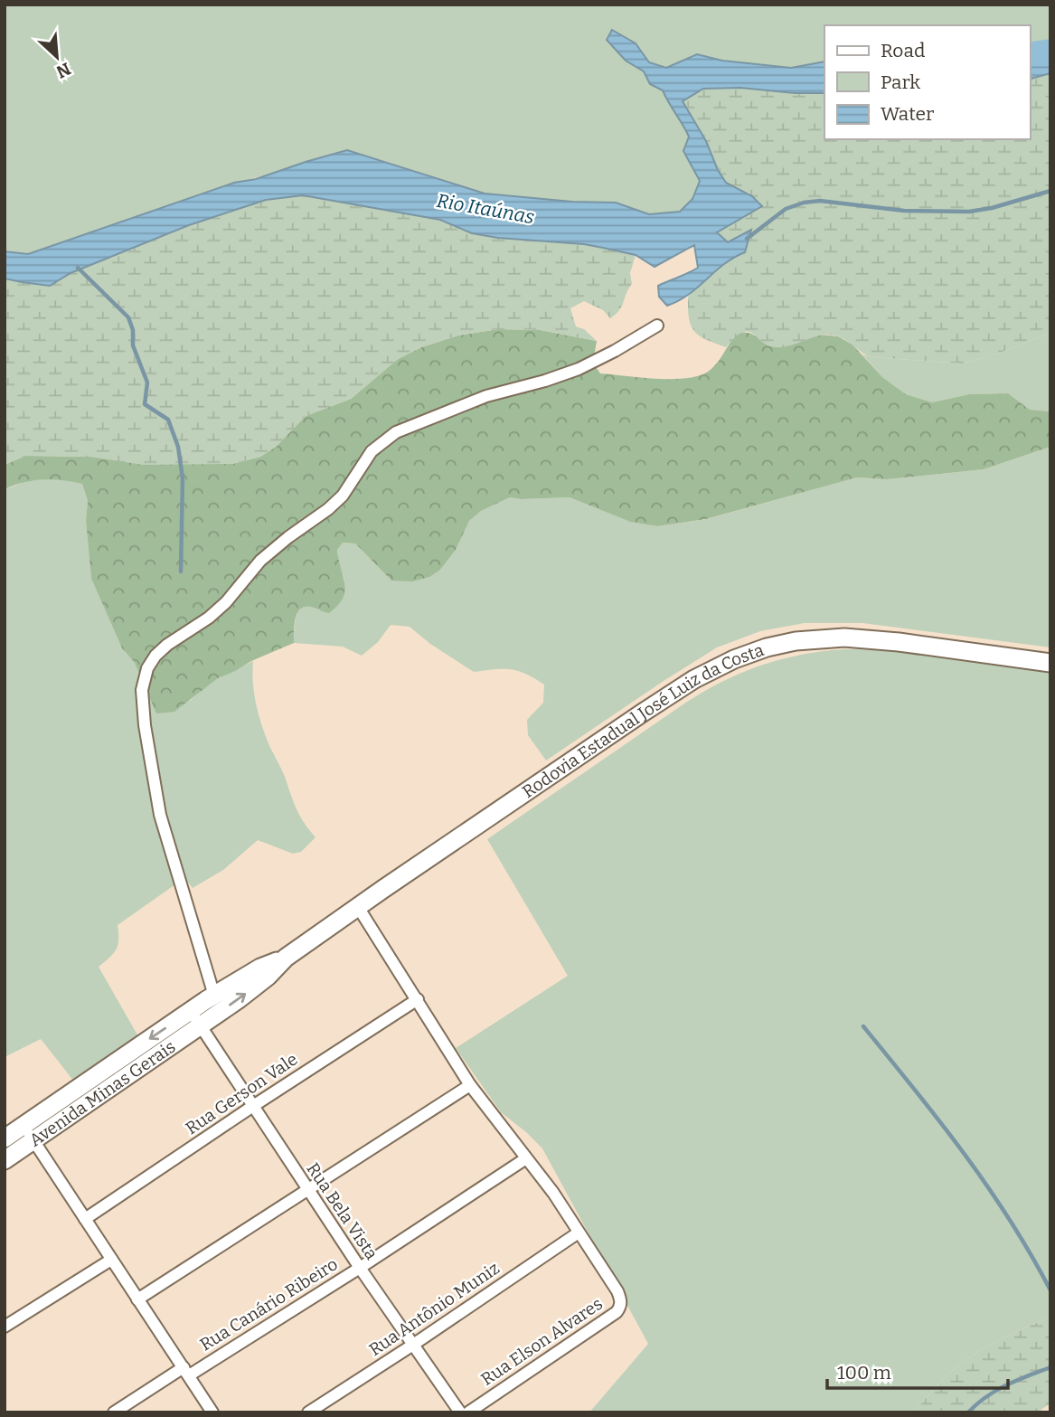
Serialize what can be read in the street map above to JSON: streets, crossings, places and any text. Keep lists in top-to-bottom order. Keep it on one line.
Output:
{"streets":{"main road":["Rodovia Estadual José Luiz da Costa","Avenida Minas Gerais"],"street":["Rua Gerson Vale","Rua Bela Vista","Rua Canário Ribeiro","Rua Antônio Muniz","Rua Elson Alvares"]},"crossings":[["Rodovia Estadual José Luiz da Costa","Avenida Minas Gerais"],["Avenida Minas Gerais","Rua Bela Vista"],["Rua Gerson Vale","Rua Bela Vista"],["Rua Bela Vista","Rua Canário Ribeiro"],["Rua Bela Vista","Rua Antônio Muniz"],["Rua Antônio Muniz","Rua Elson Alvares"]],"water":["Rio Itaúnas"],"legend":["Road","Park","Water"],"scale_bar":"100 m","north":"bottom right"}
